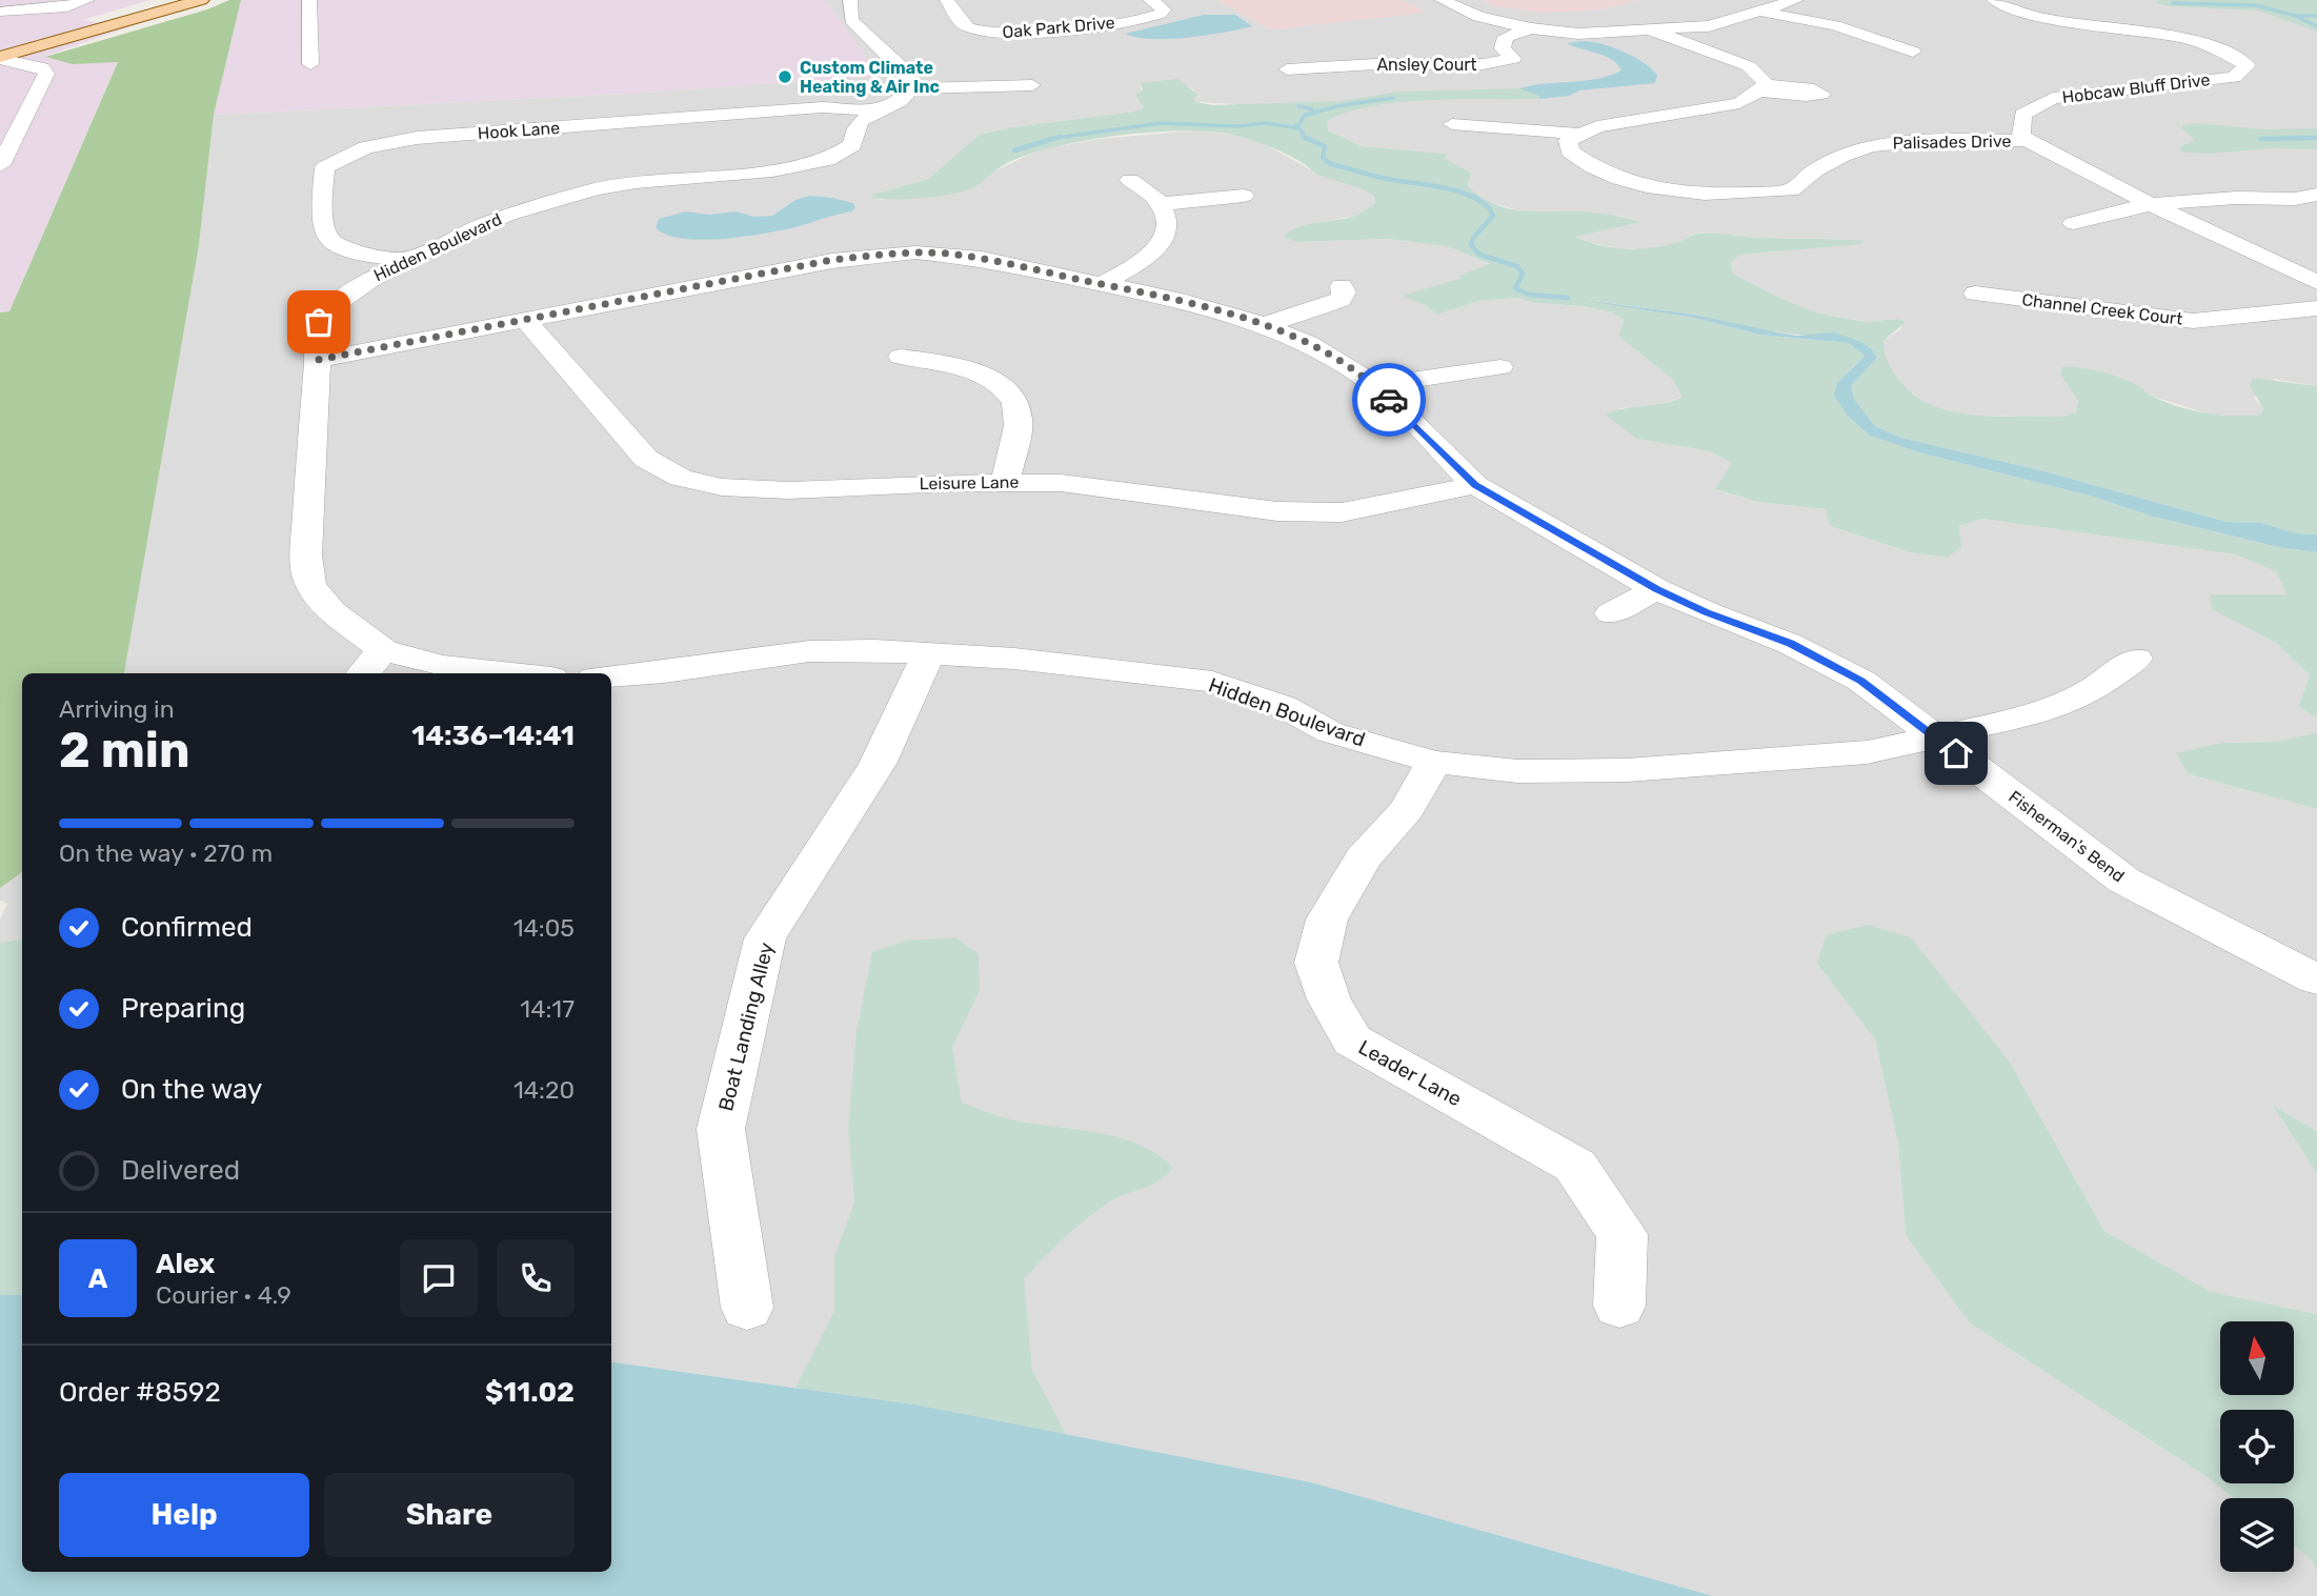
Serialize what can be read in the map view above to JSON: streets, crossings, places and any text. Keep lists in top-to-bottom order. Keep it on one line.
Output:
{"streets":{"street":["Oak Park Drive","Ansley Court","Hobcaw Bluff Drive","Hook Lane","Palisades Drive","Hidden Boulevard","Channel Creek Court","Leisure Lane","Fisherman's Bend","Boat Landing Alley","Leader Lane"]},"crossings":[["Hobcaw Bluff Drive","Palisades Drive"],["Hook Lane","Hidden Boulevard"],["Hidden Boulevard","Fisherman's Bend"],["Hidden Boulevard","Boat Landing Alley"],["Hidden Boulevard","Leader Lane"],["Leisure Lane","Fisherman's Bend"]],"places":["Custom Climate Heating & Air Inc"],"north":"top","page":{"heading":["2 min","Arriving in","14:36–14:41"],"panel":["Alex","Courier · 4.9","Order #8592","$11.02"],"bar":"On the way · 270 m","list":[["Confirmed","14:05"],["Preparing","14:17"],["On the way","14:20"],"Delivered"],"round":"A","buttons":["Help","Share"]}}
